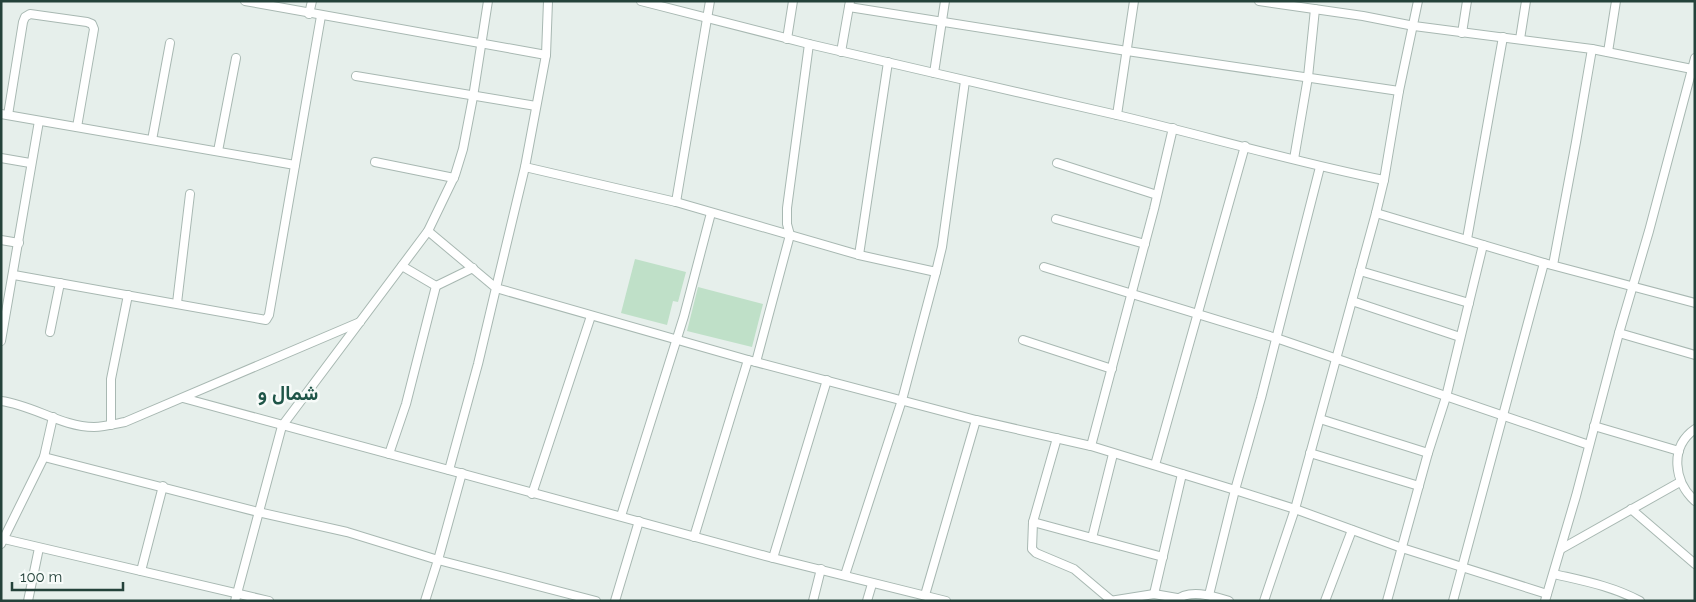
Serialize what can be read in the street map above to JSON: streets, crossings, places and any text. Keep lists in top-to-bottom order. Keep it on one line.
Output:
{"districts":["شمال و"],"scale_bar":"100 m"}
